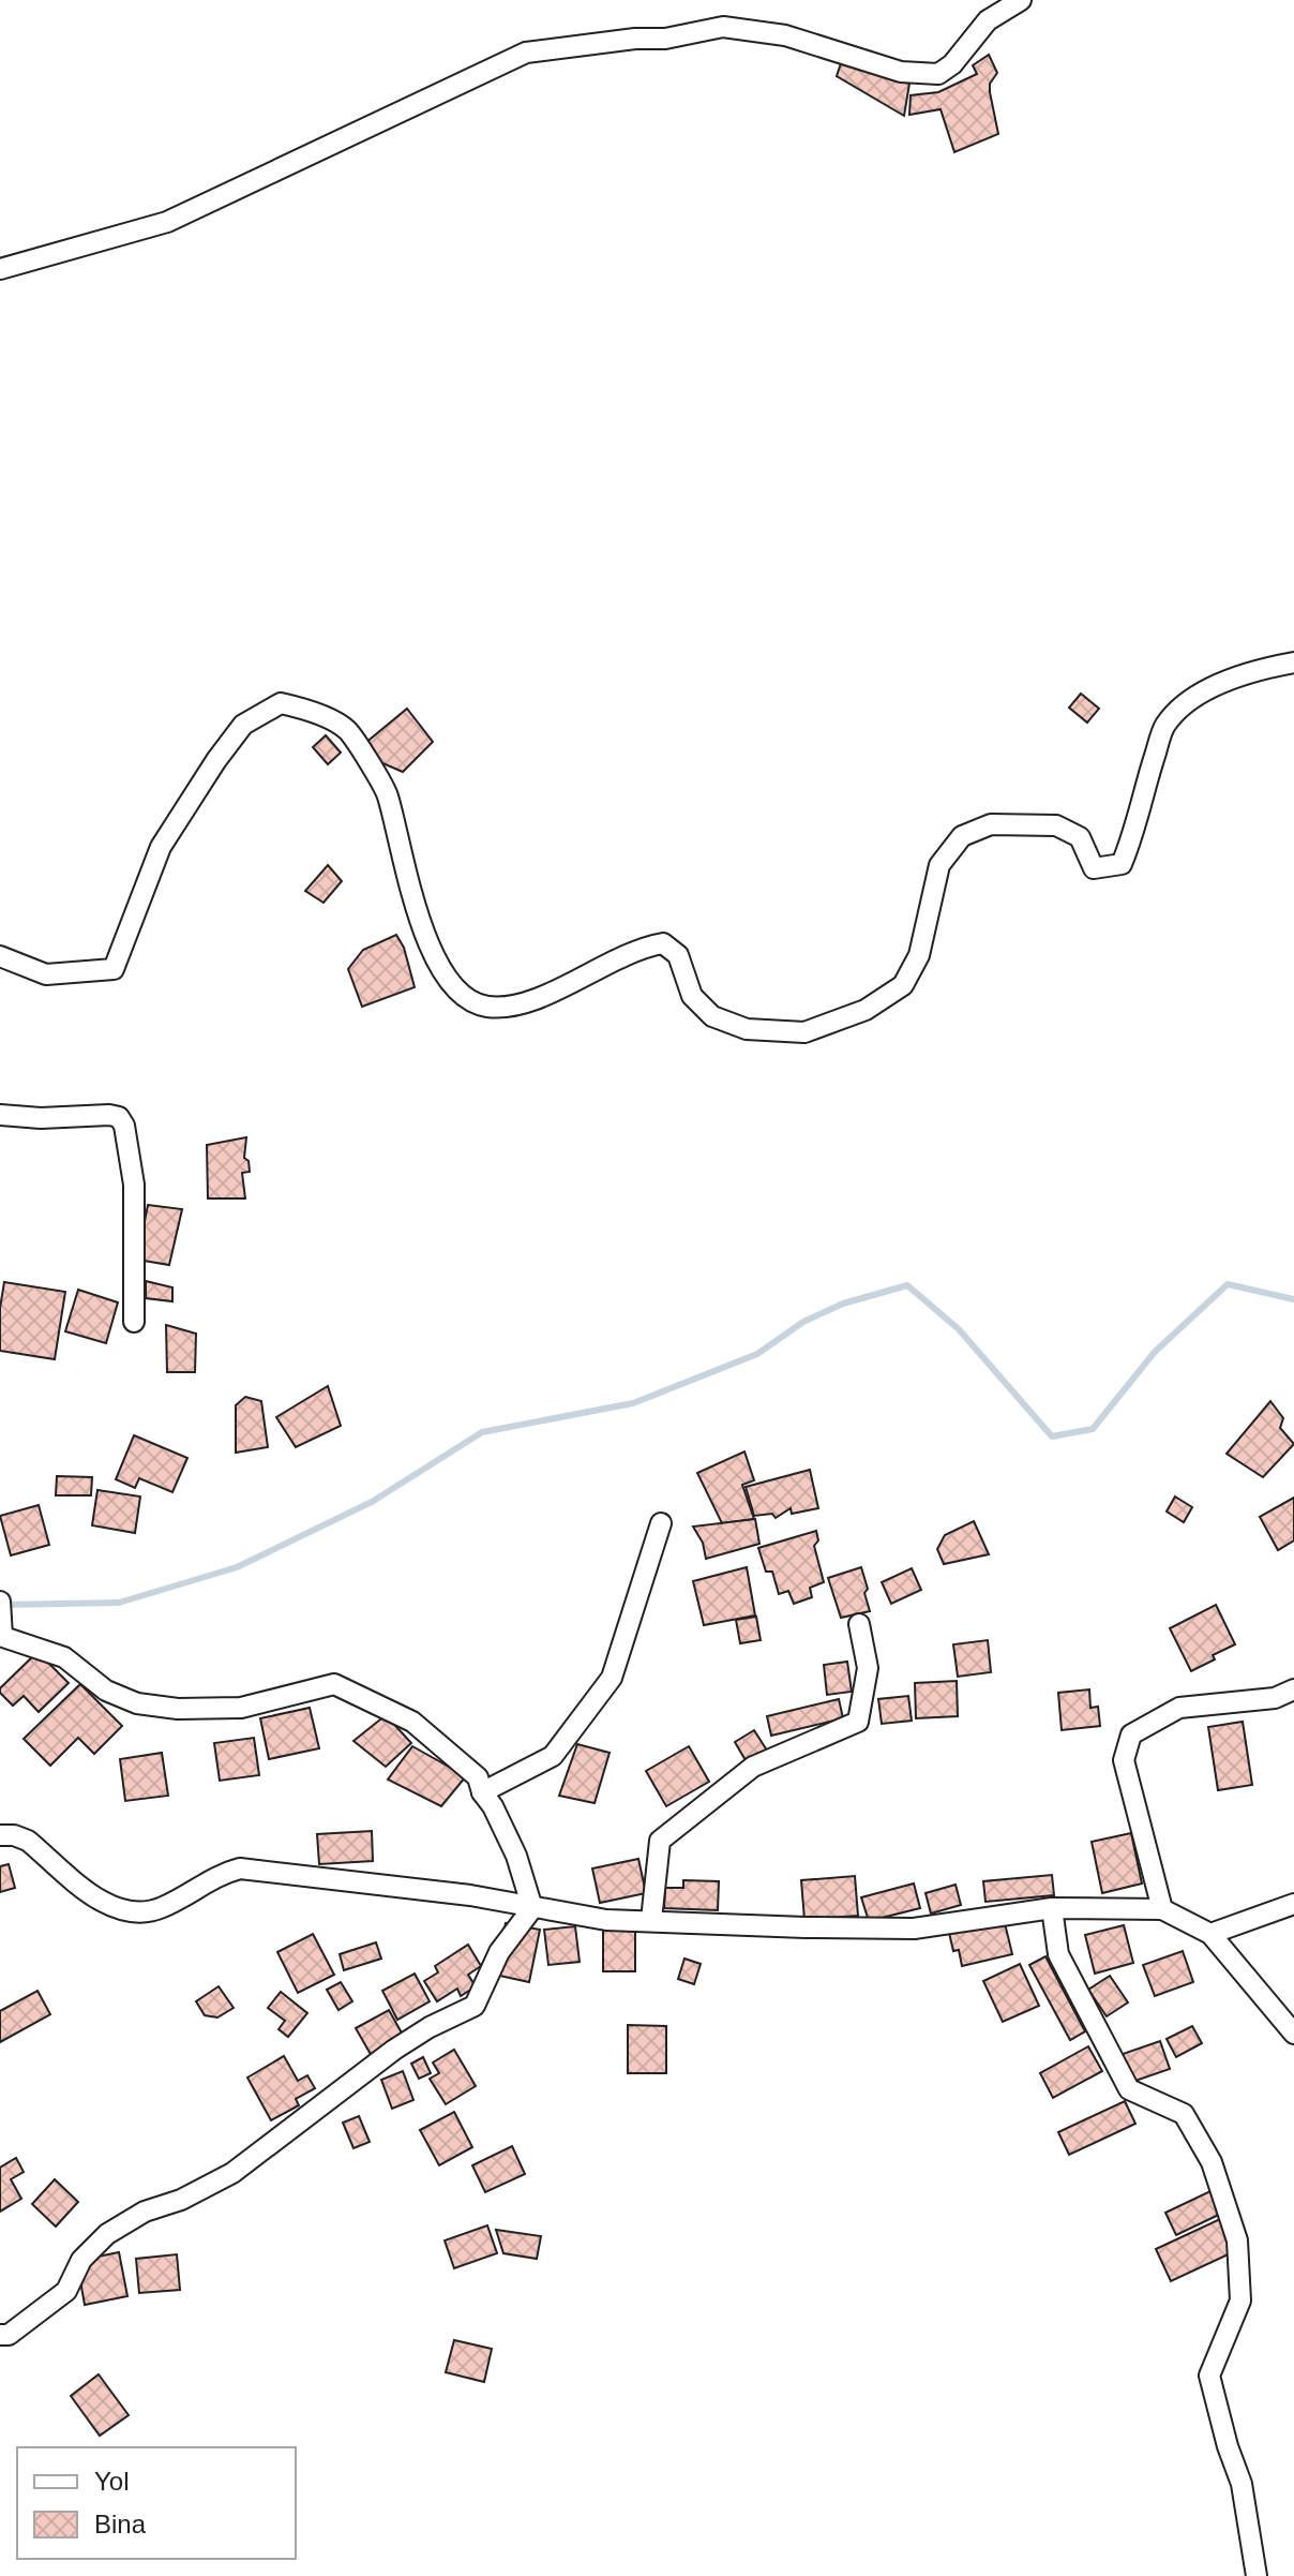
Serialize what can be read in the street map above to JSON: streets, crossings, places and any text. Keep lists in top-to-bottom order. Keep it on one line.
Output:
{"legend":["Yol","Bina"]}
